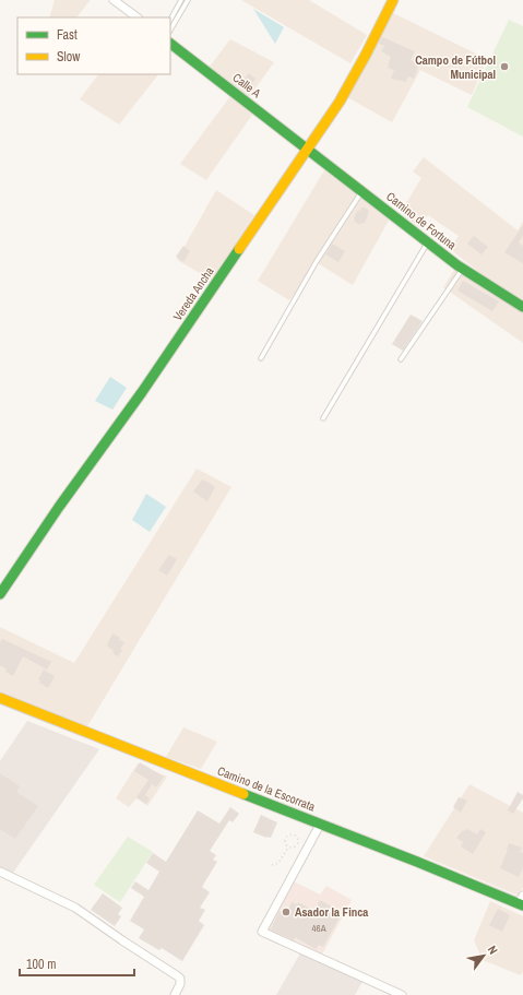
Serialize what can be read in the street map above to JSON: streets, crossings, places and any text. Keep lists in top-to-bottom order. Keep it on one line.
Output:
{"streets":{"street":["Calle A","Camino de Fortuna","Vereda Ancha","Camino de la Escorrata"]},"crossings":[["Calle A","Camino de Fortuna"],["Calle A","Vereda Ancha"],["Camino de Fortuna","Vereda Ancha"]],"places":["Campo de Fútbol Municipal","Asador la Finca"],"house_numbers":["46A"],"legend":["Fast","Slow"],"scale_bar":"100 m","north":"top right"}
